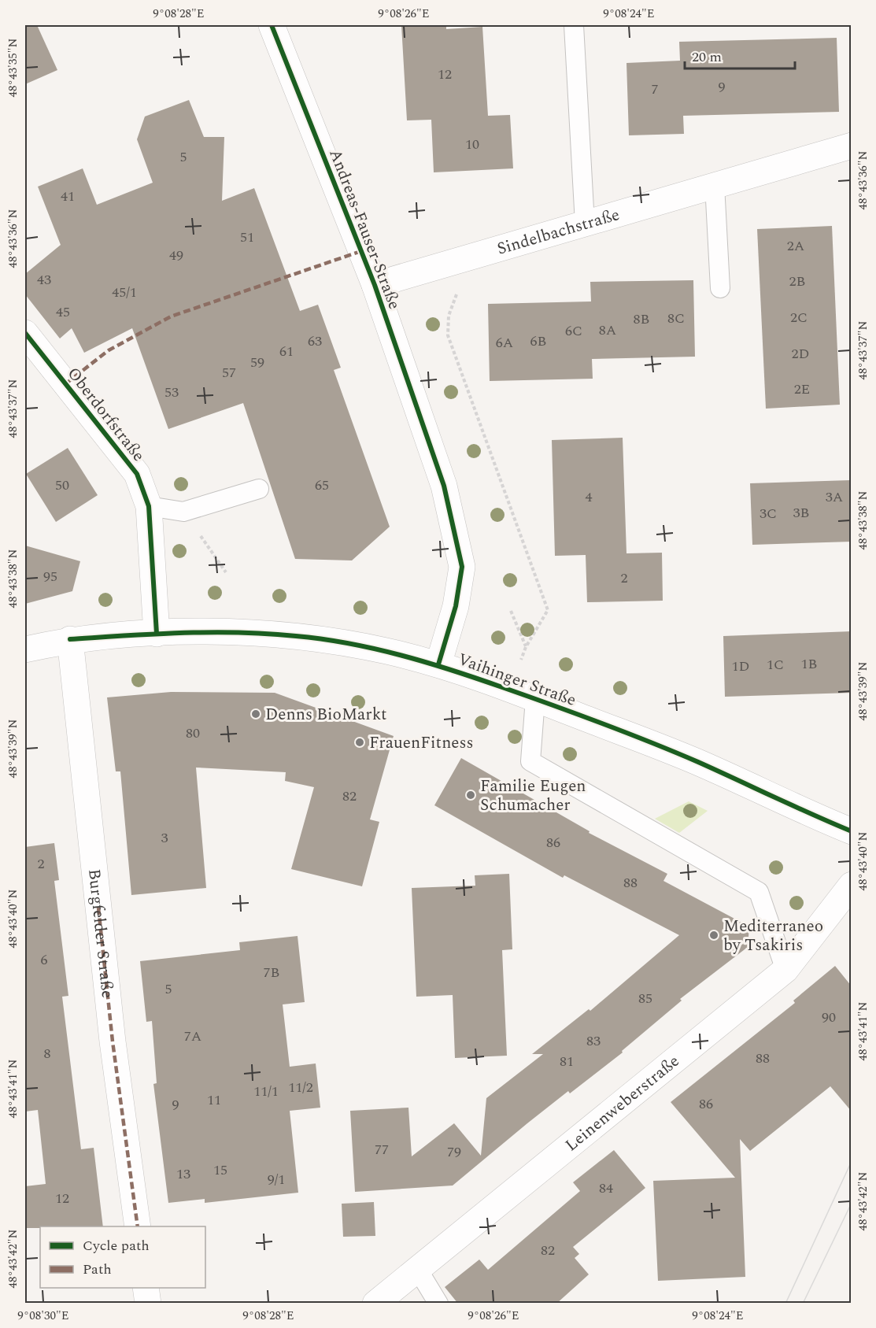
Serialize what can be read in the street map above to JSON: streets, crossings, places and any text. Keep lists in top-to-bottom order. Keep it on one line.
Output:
{"streets":{"street":["Andreas-Fauser-Straße","Sindelbachstraße","Oberdorfstraße","Vaihinger Straße","Burgfelder Straße","Leinenweberstraße"]},"crossings":[["Andreas-Fauser-Straße","Sindelbachstraße"],["Andreas-Fauser-Straße","Vaihinger Straße"],["Oberdorfstraße","Vaihinger Straße"],["Vaihinger Straße","Burgfelder Straße"]],"places":["Denns BioMarkt","FrauenFitness","Familie Eugen Schumacher","Mediterraneo by Tsakiris"],"house_numbers":["12","9","7","10","5","41","51","2A","49","43","2B","45/1","45","2C","8C","8B","8A","6C","63","6B","6A","61","2D","59","57","2E","53","50","65","4","3A","3B","3C","95","2","1B","1C","1D","80","82","3","86","2","88","6","7B","5","85","90","7A","83","8","88","81","11/2","11/1","11","86","9","77","79","15","13","9/1","84","12","82"],"legend":["Cycle path","Path"],"scale_bar":"20 m","coordinates":["9°08'28\"E","9°08'26\"E","9°08'24\"E","48°43'35\"N","48°43'36\"N","48°43'37\"N","48°43'38\"N","48°43'39\"N","48°43'40\"N","48°43'41\"N","48°43'42\"N","9°08'30\"E"]}
